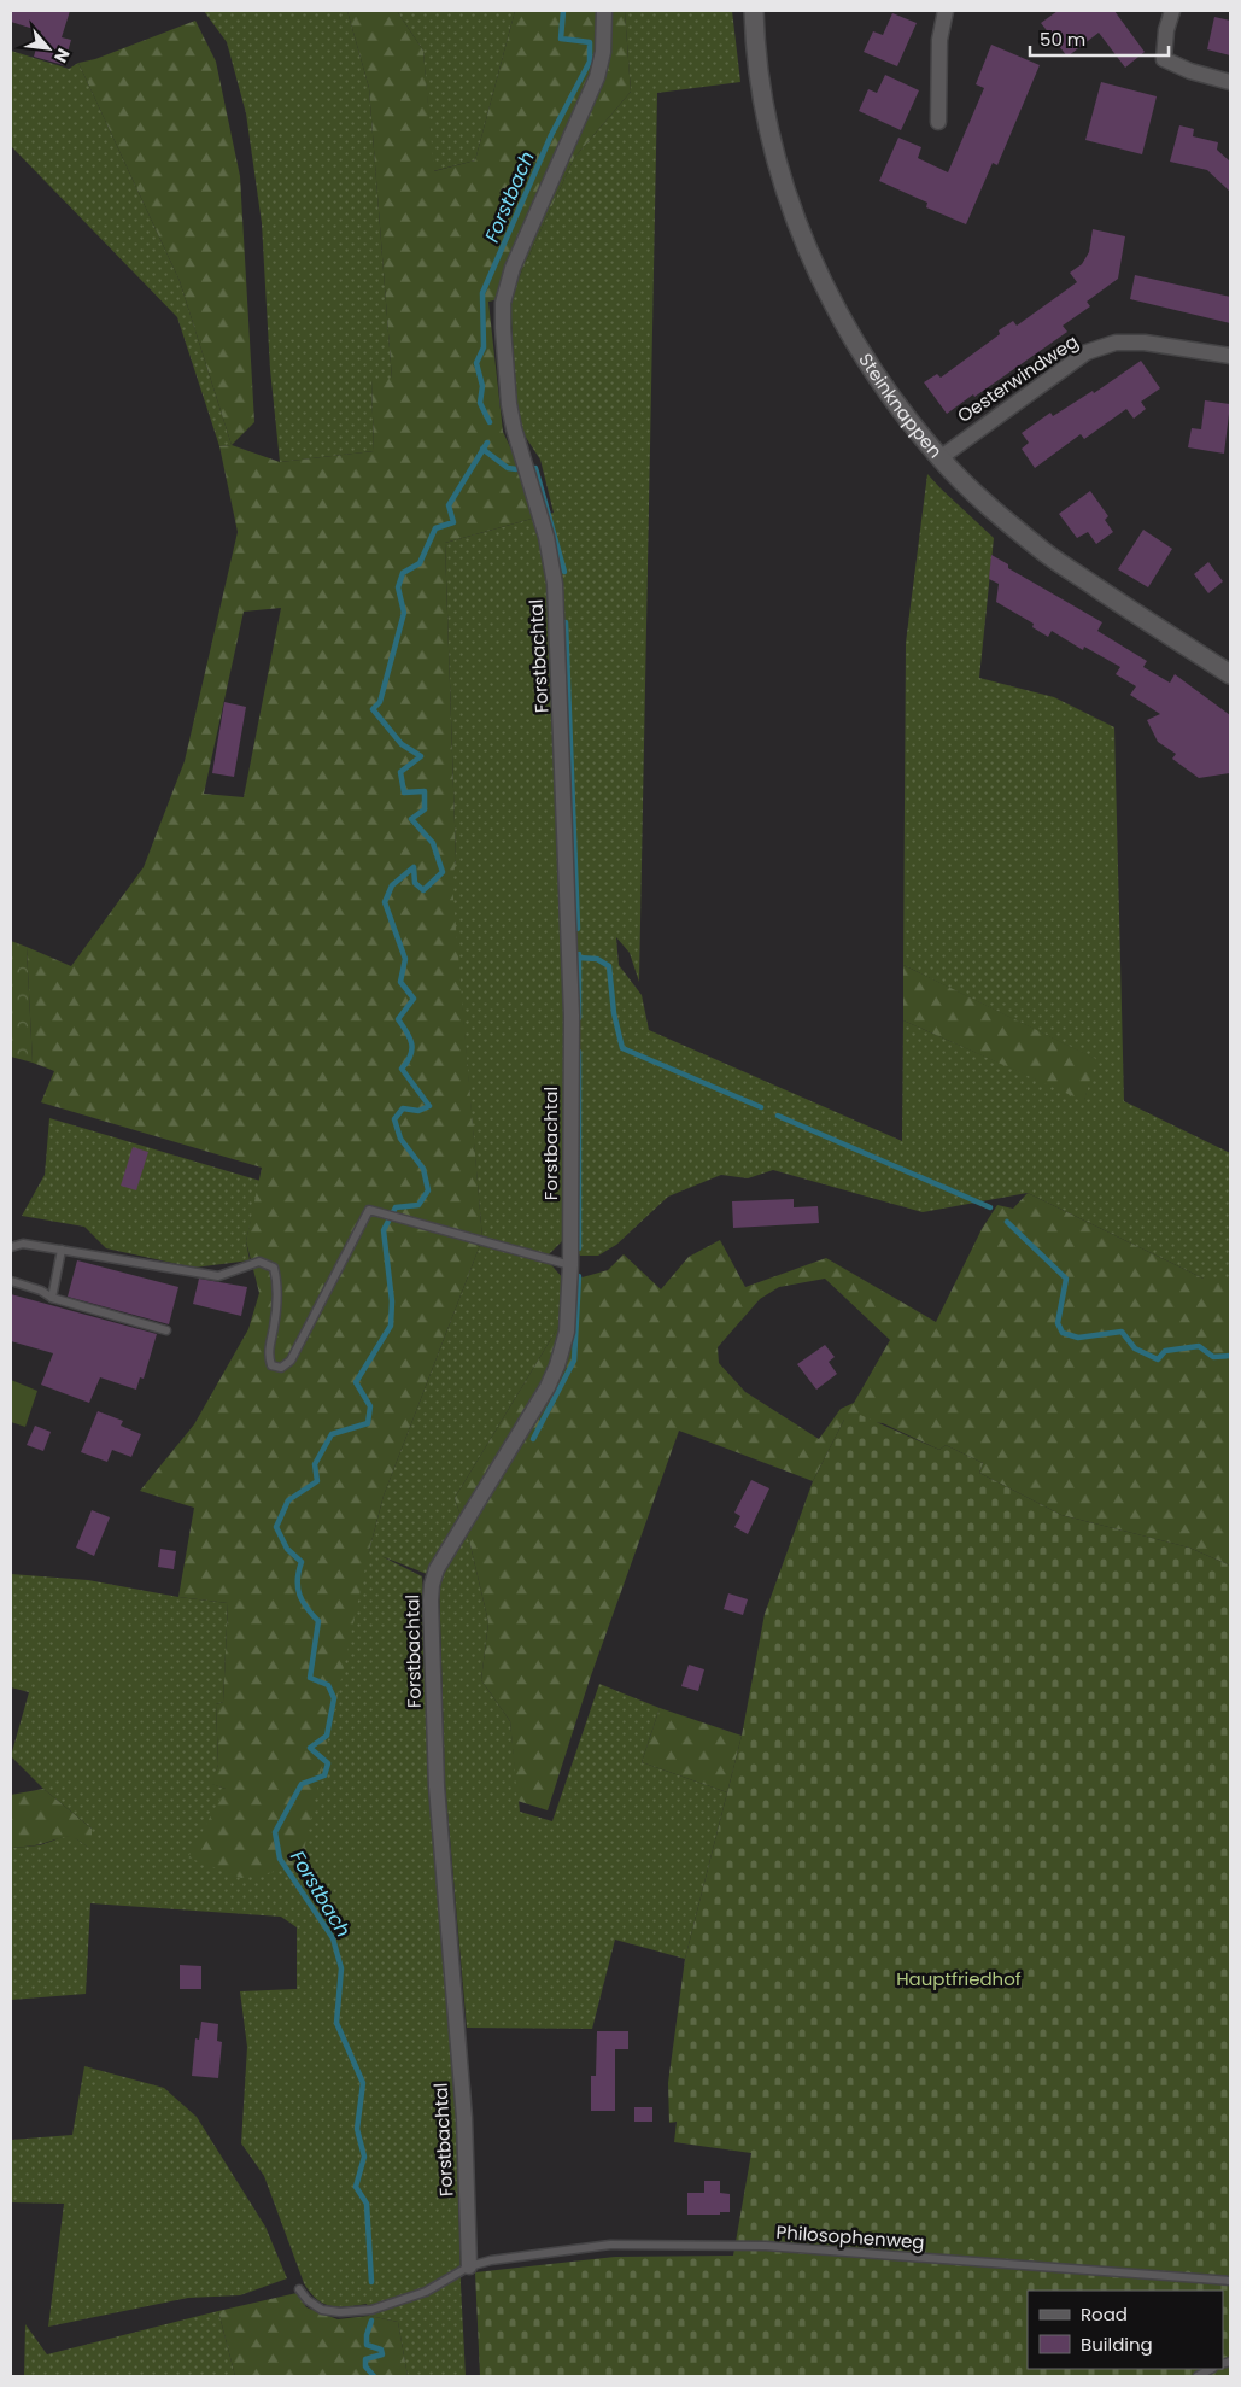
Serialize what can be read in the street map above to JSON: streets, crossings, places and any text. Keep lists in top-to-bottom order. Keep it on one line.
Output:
{"streets":{"street":["Oesterwindweg","Steinknappen","Forstbachtal"],"lane":["Philosophenweg"]},"crossings":[["Oesterwindweg","Steinknappen"],["Forstbachtal","Philosophenweg"]],"water":["Forstbach"],"parks":["Hauptfriedhof"],"legend":["Road","Building"],"scale_bar":"50 m","north":"bottom right"}
